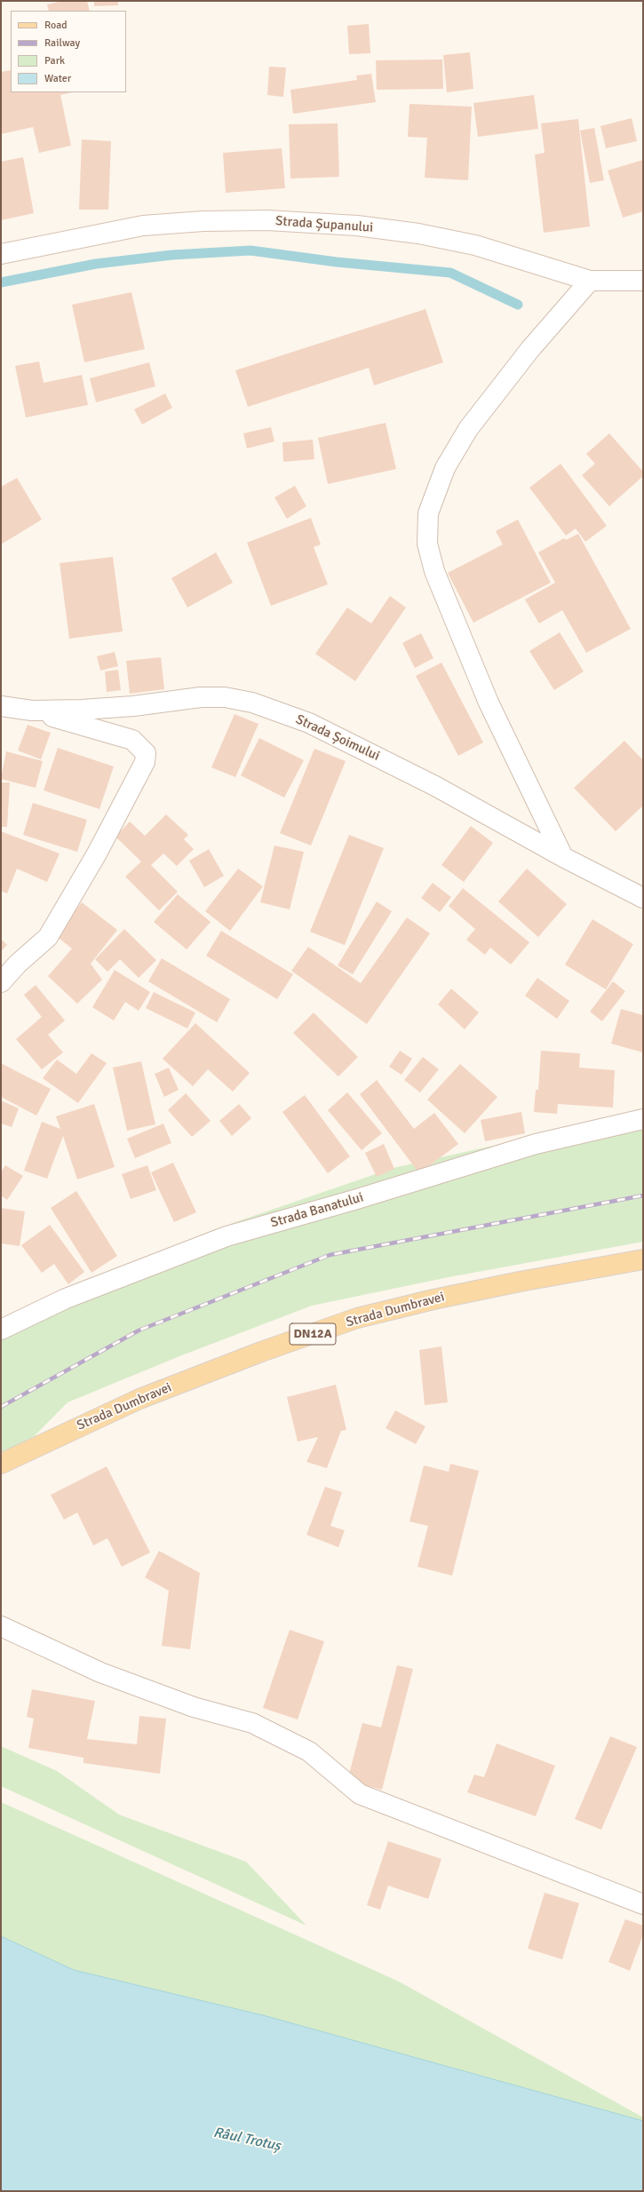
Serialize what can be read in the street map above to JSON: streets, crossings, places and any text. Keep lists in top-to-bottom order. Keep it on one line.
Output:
{"streets":{"main road":["Strada Dumbravei","DN12A"],"street":["Strada Șupanului","Strada Șoimului","Strada Banatului"]},"water":["Râul Trotuș"],"legend":["Road","Railway","Park","Water"]}
